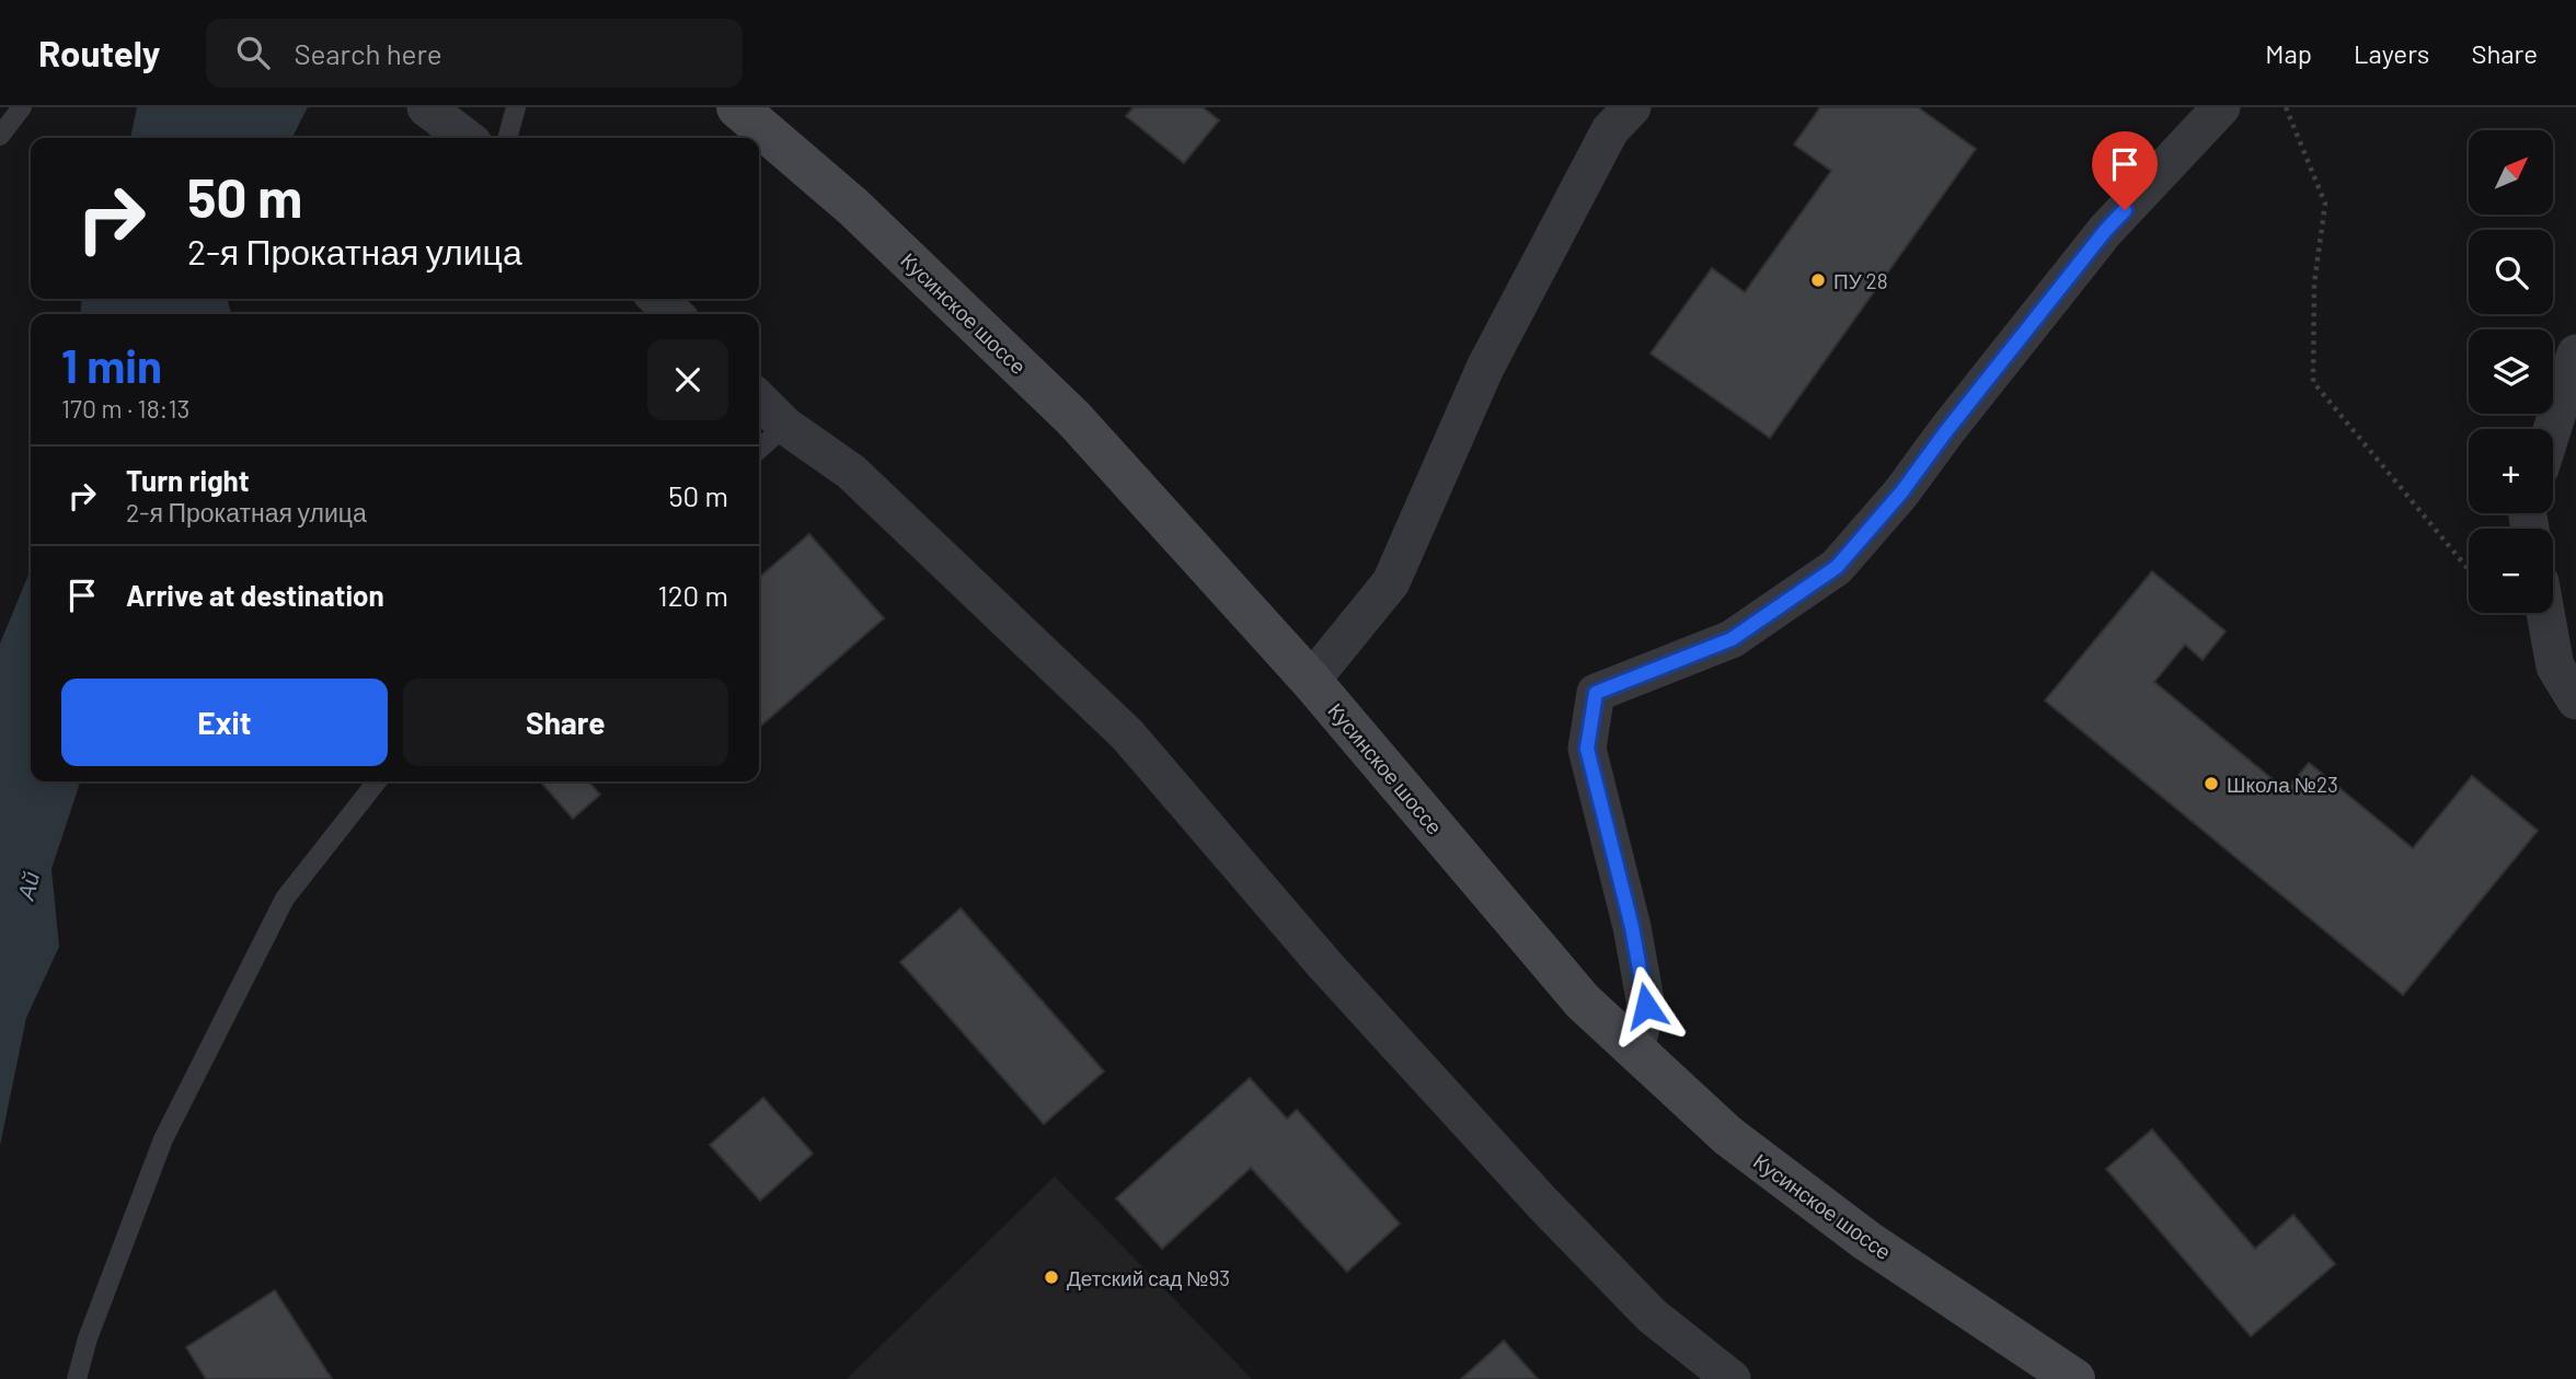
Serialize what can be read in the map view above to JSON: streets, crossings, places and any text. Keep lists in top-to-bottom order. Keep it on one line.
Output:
{"streets":{"main road":["Кусинское шоссе"]},"water":["Ай"],"places":["ПУ 28","Школа №23","Детский сад №93"],"north":"top right","page":{"header":"Routely","search":"Search here","nav":["Map","Layers","Share"],"map_buttons":["+","−"],"turn":["50 m","2-я Прокатная улица"],"heading":["1 min","170 m · 18:13"],"list":[{"name":"Turn right","note":"2-я Прокатная улица","value":"50 m"},{"name":"Arrive at destination","value":"120 m"}],"buttons":["Exit","Share"]}}
